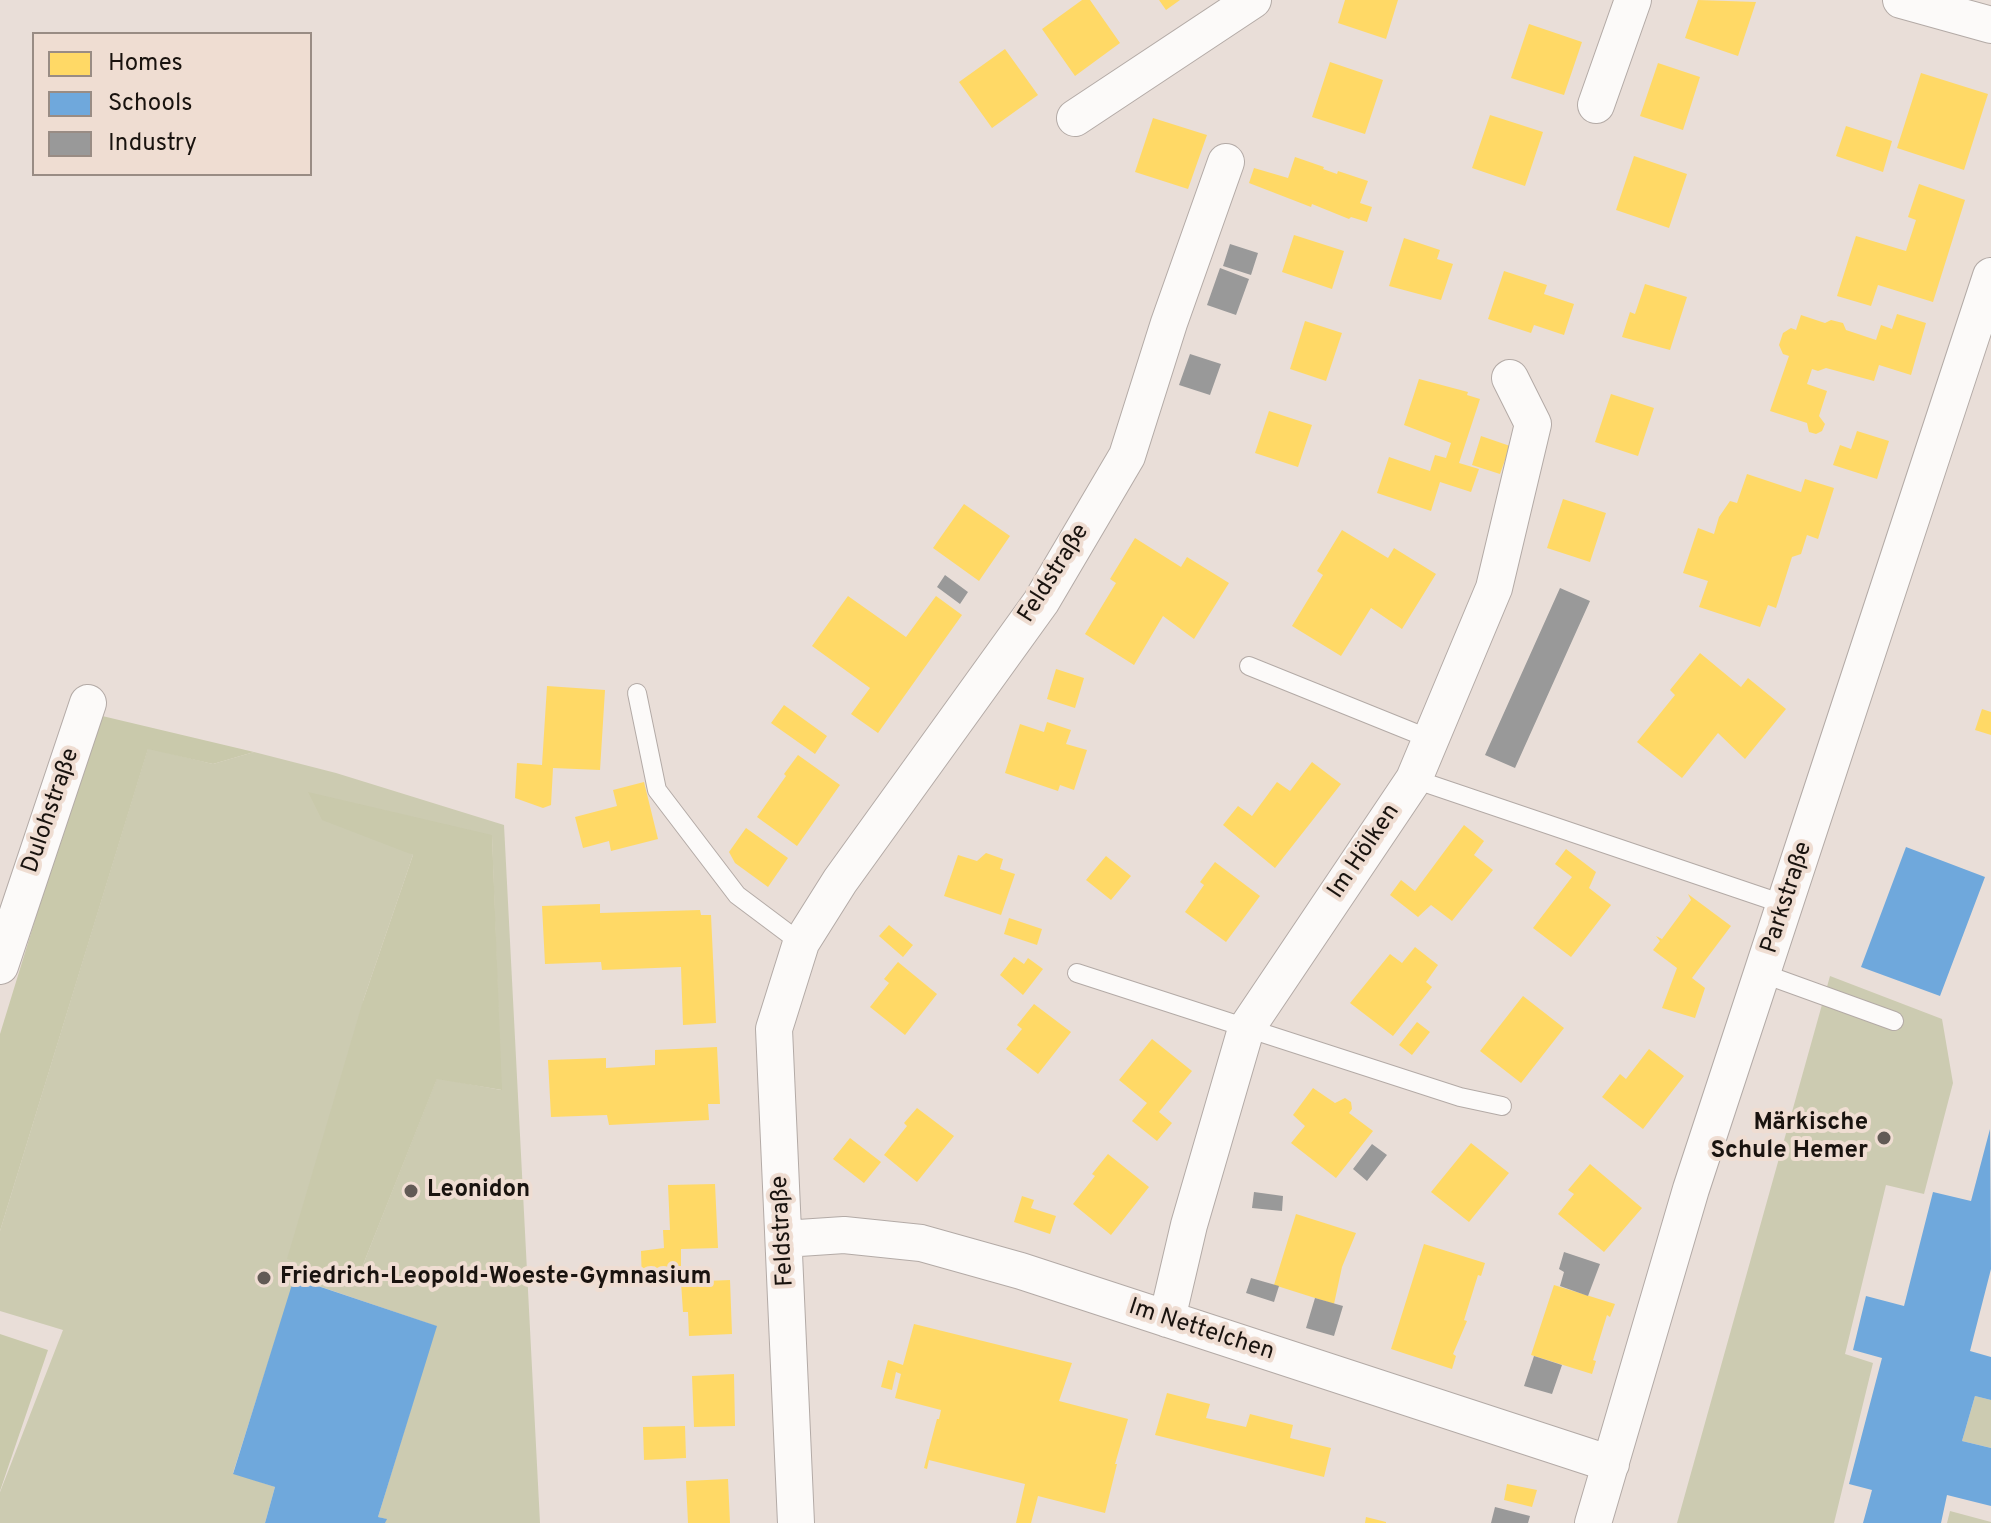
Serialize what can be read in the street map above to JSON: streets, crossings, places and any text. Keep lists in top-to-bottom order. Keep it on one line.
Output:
{"streets":{"street":["Feldstraße","Dulohstraße","Im Hölken","Parkstraße","Im Nettelchen"]},"crossings":[["Feldstraße","Im Nettelchen"],["Im Hölken","Im Nettelchen"],["Parkstraße","Im Nettelchen"]],"places":["Märkische Schule Hemer","Leonidon","Friedrich-Leopold-Woeste-Gymnasium"],"legend":["Homes","Schools","Industry"]}
